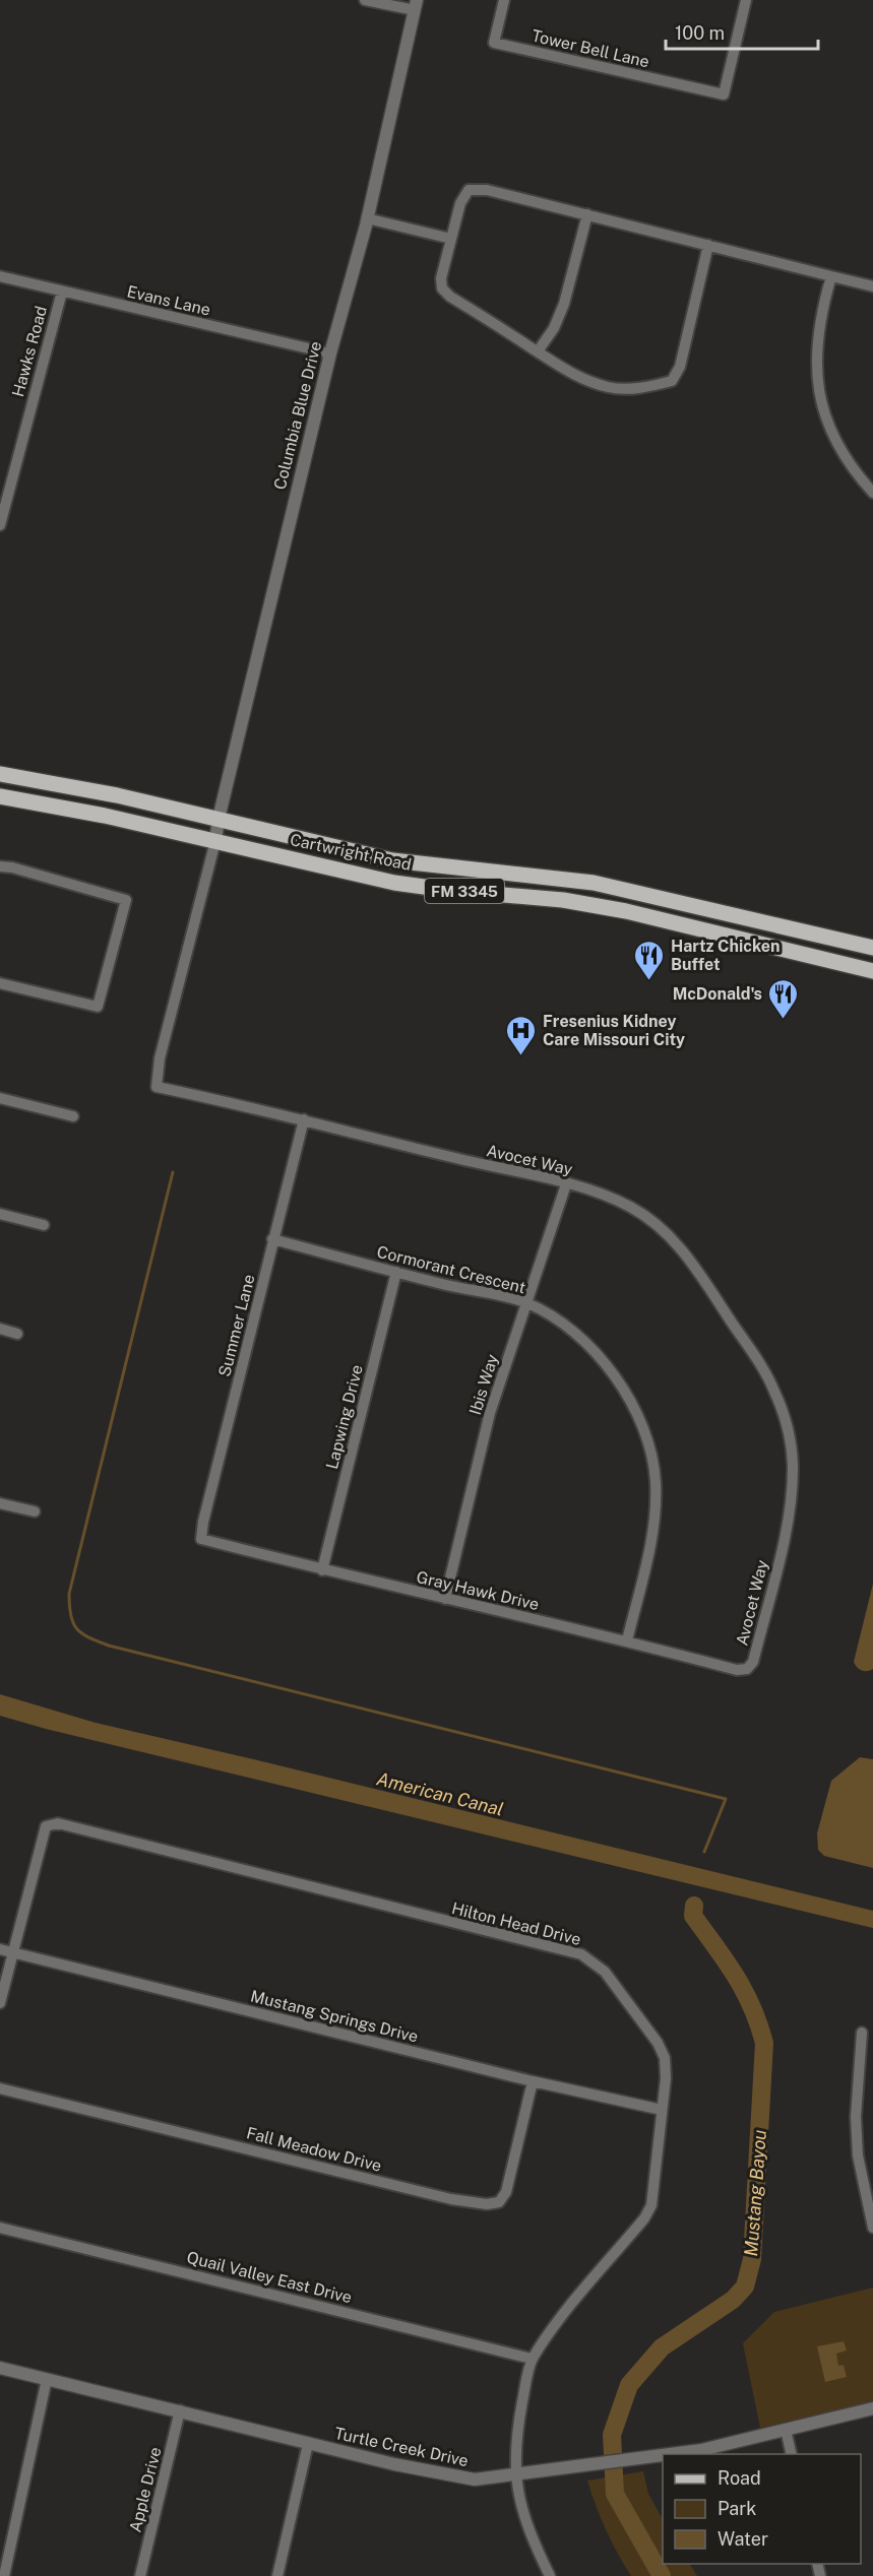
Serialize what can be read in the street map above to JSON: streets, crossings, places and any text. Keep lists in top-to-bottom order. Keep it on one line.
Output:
{"streets":{"main road":["Cartwright Road","FM 3345"],"street":["Tower Bell Lane","Evans Lane","Hawks Road","Columbia Blue Drive","Avocet Way","Cormorant Crescent","Summer Lane","Ibis Way","Lapwing Drive","Gray Hawk Drive","Hilton Head Drive","Mustang Springs Drive","Fall Meadow Drive","Quail Valley East Drive","Turtle Creek Drive","Apple Drive"]},"crossings":[["Evans Lane","Hawks Road"],["Evans Lane","Columbia Blue Drive"],["Columbia Blue Drive","Cartwright Road"],["Columbia Blue Drive","Avocet Way"],["Cartwright Road","Avocet Way"],["Avocet Way","Summer Lane"],["Avocet Way","Ibis Way"],["Avocet Way","Gray Hawk Drive"],["Cormorant Crescent","Summer Lane"],["Cormorant Crescent","Ibis Way"],["Cormorant Crescent","Lapwing Drive"],["Cormorant Crescent","Gray Hawk Drive"],["Summer Lane","Gray Hawk Drive"],["Ibis Way","Gray Hawk Drive"],["Lapwing Drive","Gray Hawk Drive"],["Hilton Head Drive","Mustang Springs Drive"],["Hilton Head Drive","Quail Valley East Drive"],["Hilton Head Drive","Turtle Creek Drive"],["Mustang Springs Drive","Fall Meadow Drive"],["Turtle Creek Drive","Apple Drive"]],"water":["American Canal","Mustang Bayou"],"places":{"restaurant":["Hartz Chicken Buffet","McDonald's"],"hospital":["Fresenius Kidney Care Missouri City"]},"legend":["Road","Park","Water"],"scale_bar":"100 m"}
